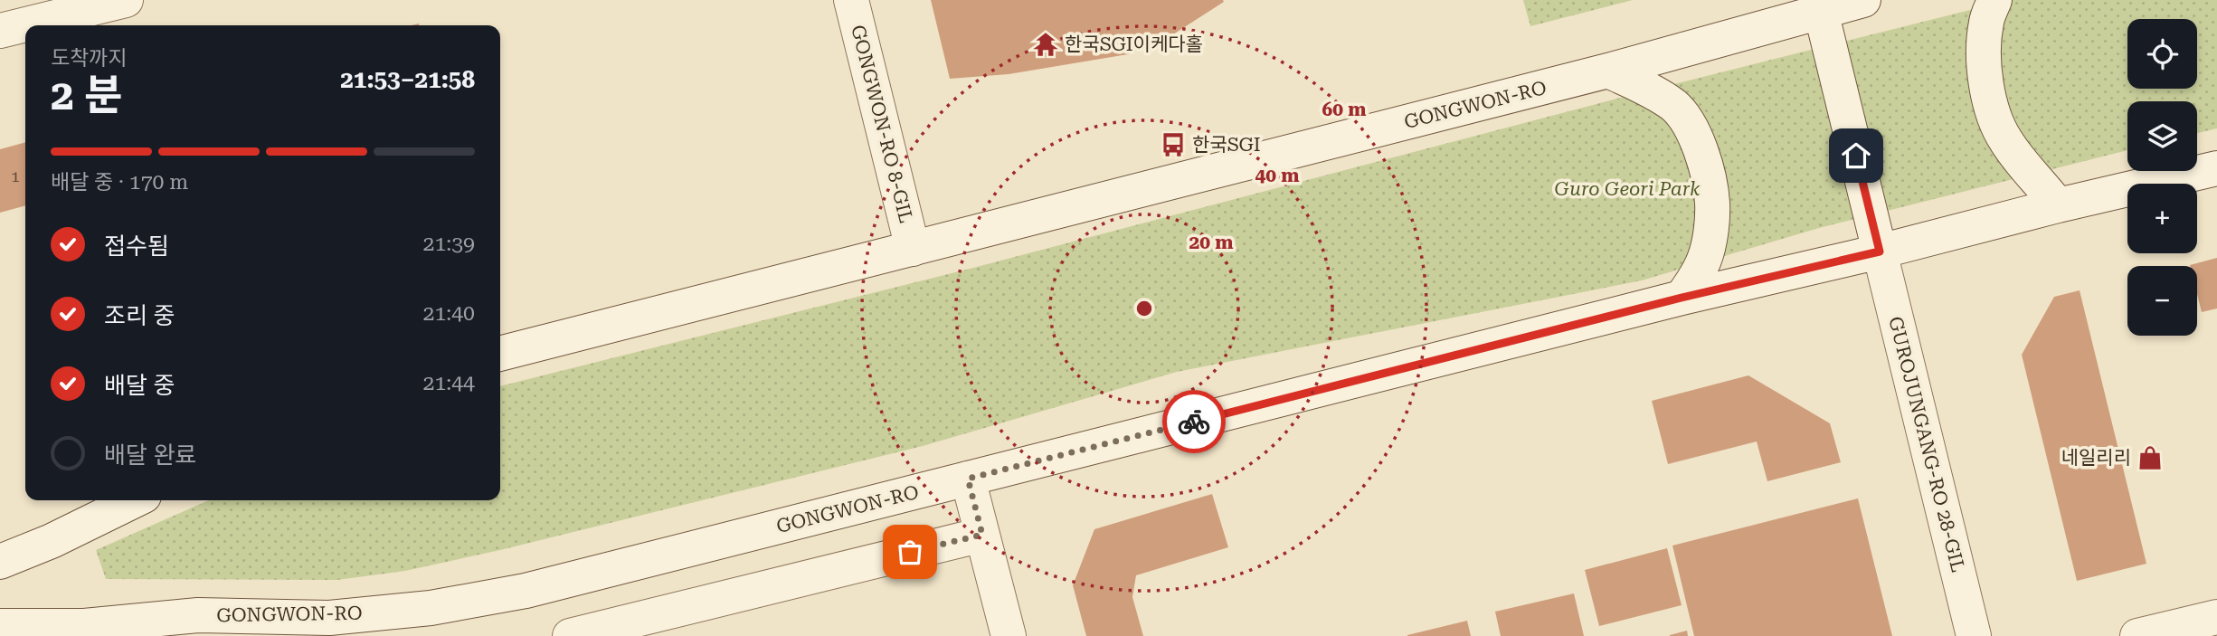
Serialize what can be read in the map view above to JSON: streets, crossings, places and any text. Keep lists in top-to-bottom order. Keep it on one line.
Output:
{"streets":{"main road":["GONGWON-RO","GONGWON-RO 8-GIL","GUROJUNGANG-RO 28-GIL"]},"crossings":[["GONGWON-RO","GONGWON-RO 8-GIL"],["GONGWON-RO","GUROJUNGANG-RO 28-GIL"]],"parks":["Guro Geori Park"],"places":{"temple":["한국SGI이케다홀"],"bus stop":["한국SGI"],"shop":["네일리리"]},"house_numbers":["1"],"page":{"map_buttons":["+","−"],"heading":["2 분","도착까지","21:53–21:58"],"bar":"배달 중 · 170 m","list":[["접수됨","21:39"],["조리 중","21:40"],["배달 중","21:44"],"배달 완료"]},"rings":["60 m","40 m","20 m"]}
